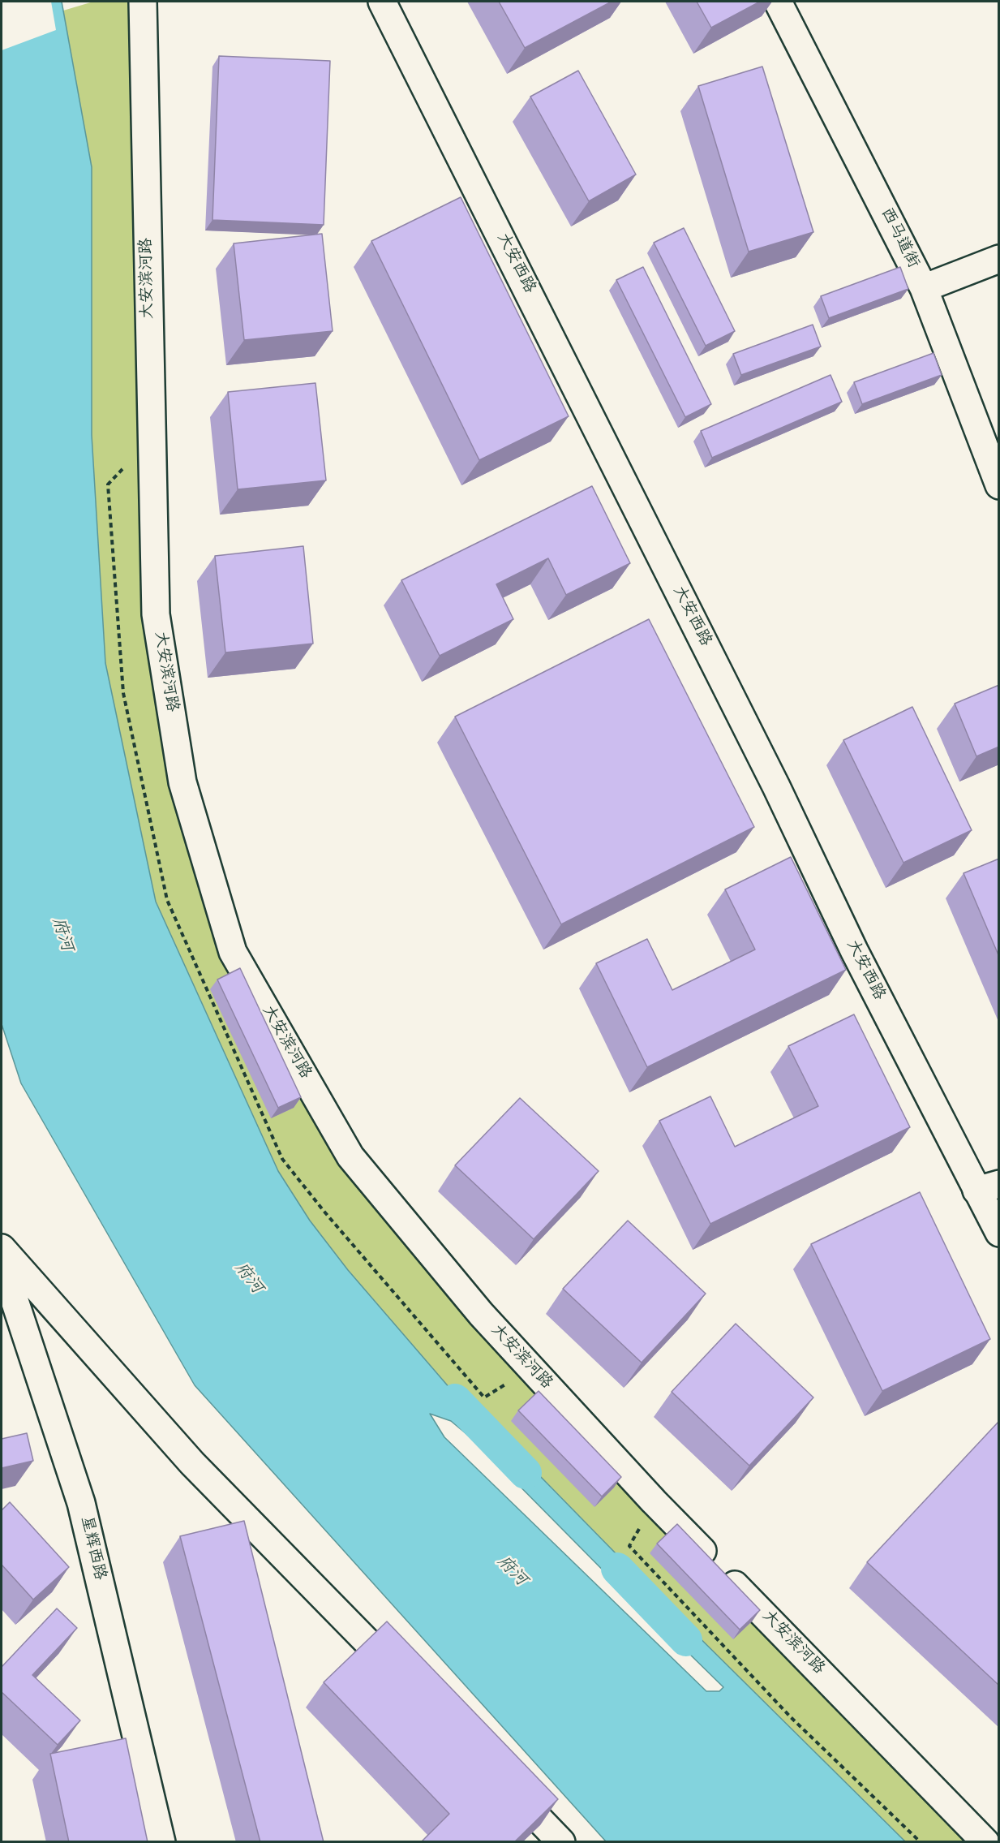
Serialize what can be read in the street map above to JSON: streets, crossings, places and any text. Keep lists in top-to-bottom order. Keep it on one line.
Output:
{"streets":{"street":["西马道街","大安西路","大安滨河路","星辉西路"]},"water":["府河"]}
